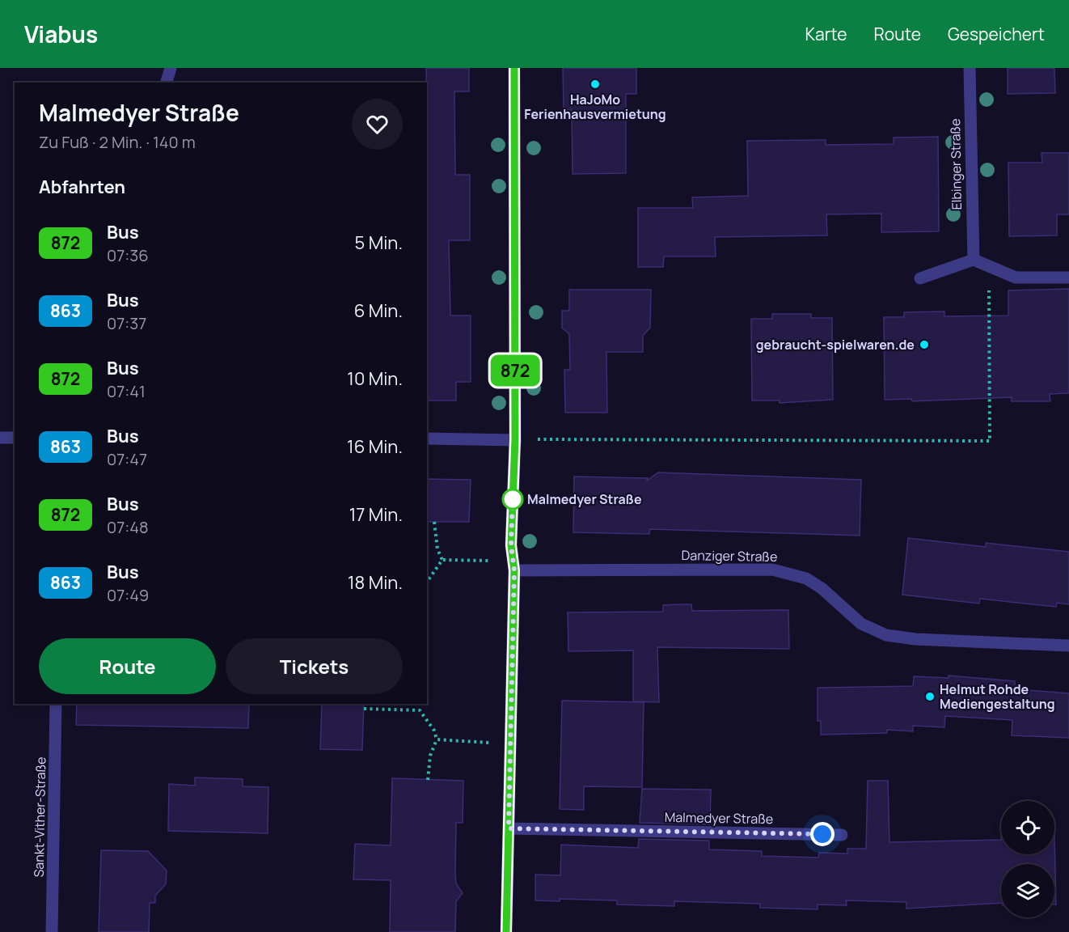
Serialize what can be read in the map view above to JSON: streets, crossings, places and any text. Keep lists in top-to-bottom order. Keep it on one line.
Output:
{"streets":{"street":["Elbinger Straße","Danziger Straße","Sankt-Vither-Straße","Malmedyer Straße"]},"places":["HaJoMo Ferienhausvermietung","gebraucht-spielwaren.de","Malmedyer Straße","Helmut Rohde Mediengestaltung"],"lines":["bus line 872"],"page":{"header":"Viabus","nav":["Karte","Route","Gespeichert"],"on_map":"872","heading":[["Malmedyer Straße","Zu Fuß · 2 Min. · 140 m"],"Abfahrten"],"list":[{"mark":"872","name":"Bus","note":"07:36","value":"5 Min."},{"mark":"863","name":"Bus","note":"07:37","value":"6 Min."},{"mark":"872","name":"Bus","note":"07:41","value":"10 Min."},{"mark":"863","name":"Bus","note":"07:47","value":"16 Min."},{"mark":"872","name":"Bus","note":"07:48","value":"17 Min."},{"mark":"863","name":"Bus","note":"07:49","value":"18 Min."}],"buttons":["Route","Tickets"]}}
